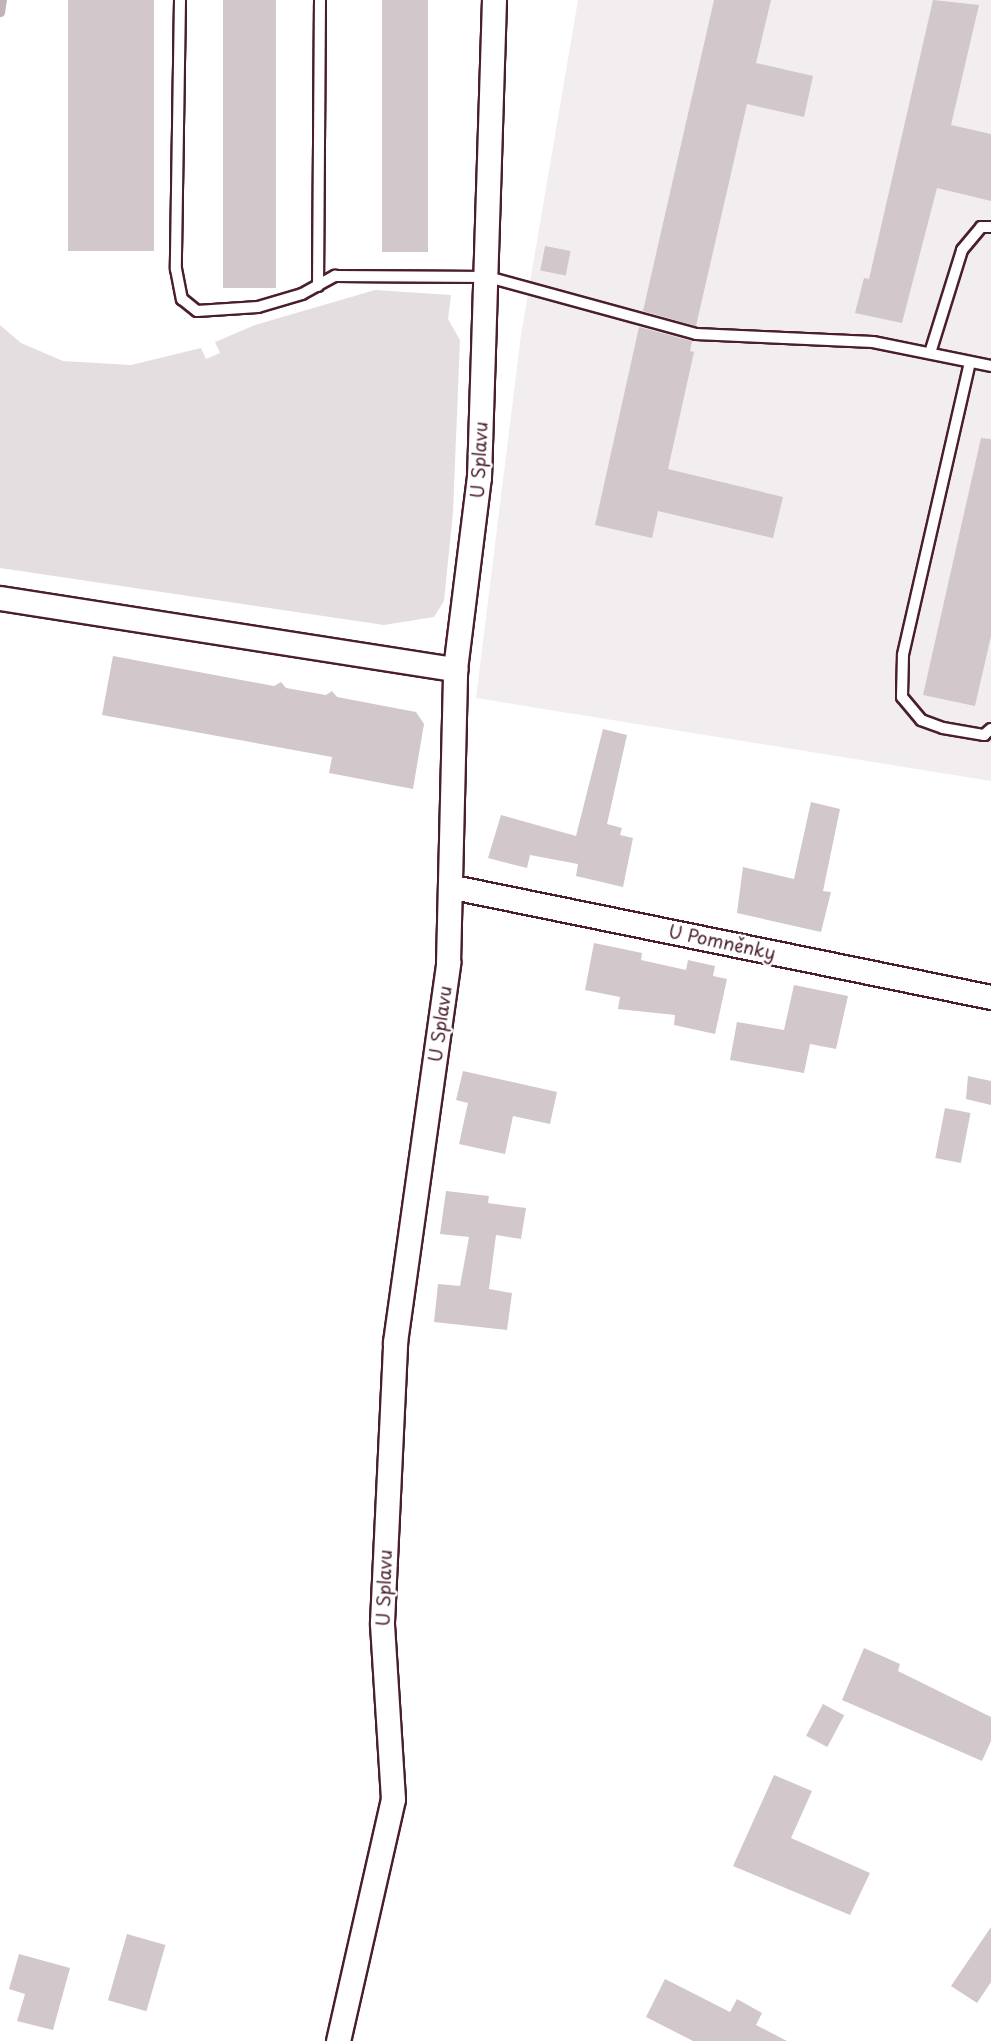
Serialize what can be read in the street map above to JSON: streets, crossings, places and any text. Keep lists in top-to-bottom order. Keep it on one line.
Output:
{"streets":{"street":["U Splavu","U Pomněnky"]},"crossings":[["U Splavu","U Pomněnky"]]}
